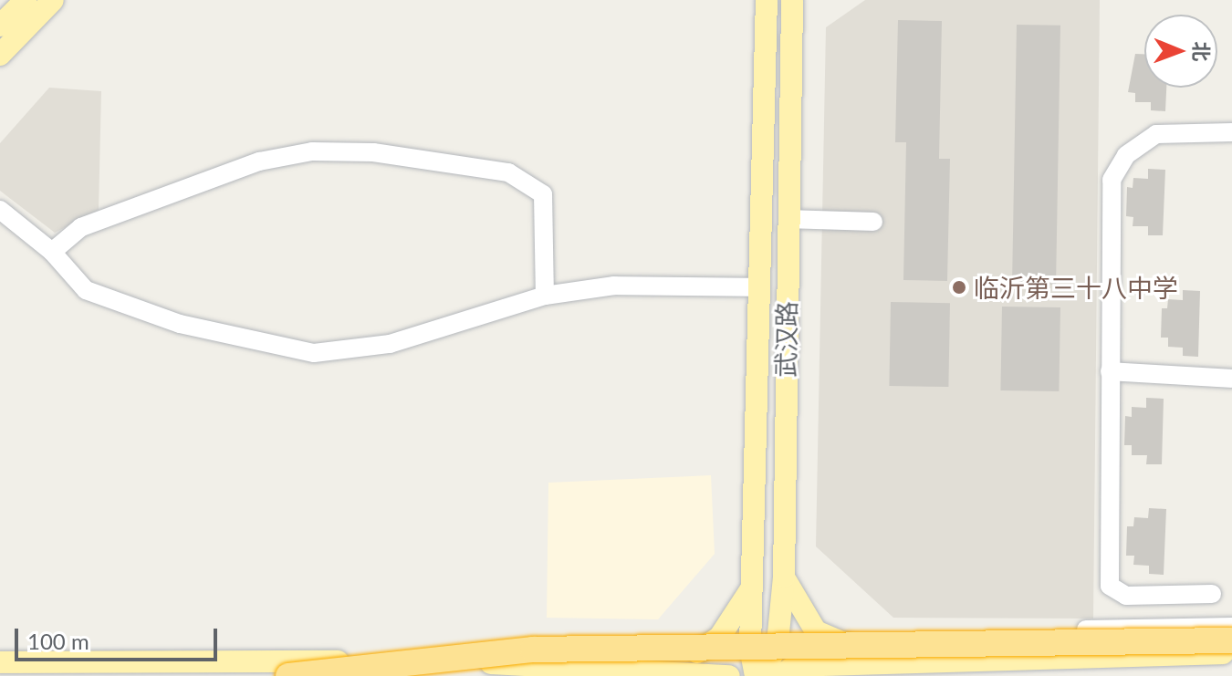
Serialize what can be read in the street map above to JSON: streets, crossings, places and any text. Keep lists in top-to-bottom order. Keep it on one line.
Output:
{"streets":{"main road":["武汉路"]},"places":["临沂第三十八中学"],"scale_bar":"100 m","north":"right"}
